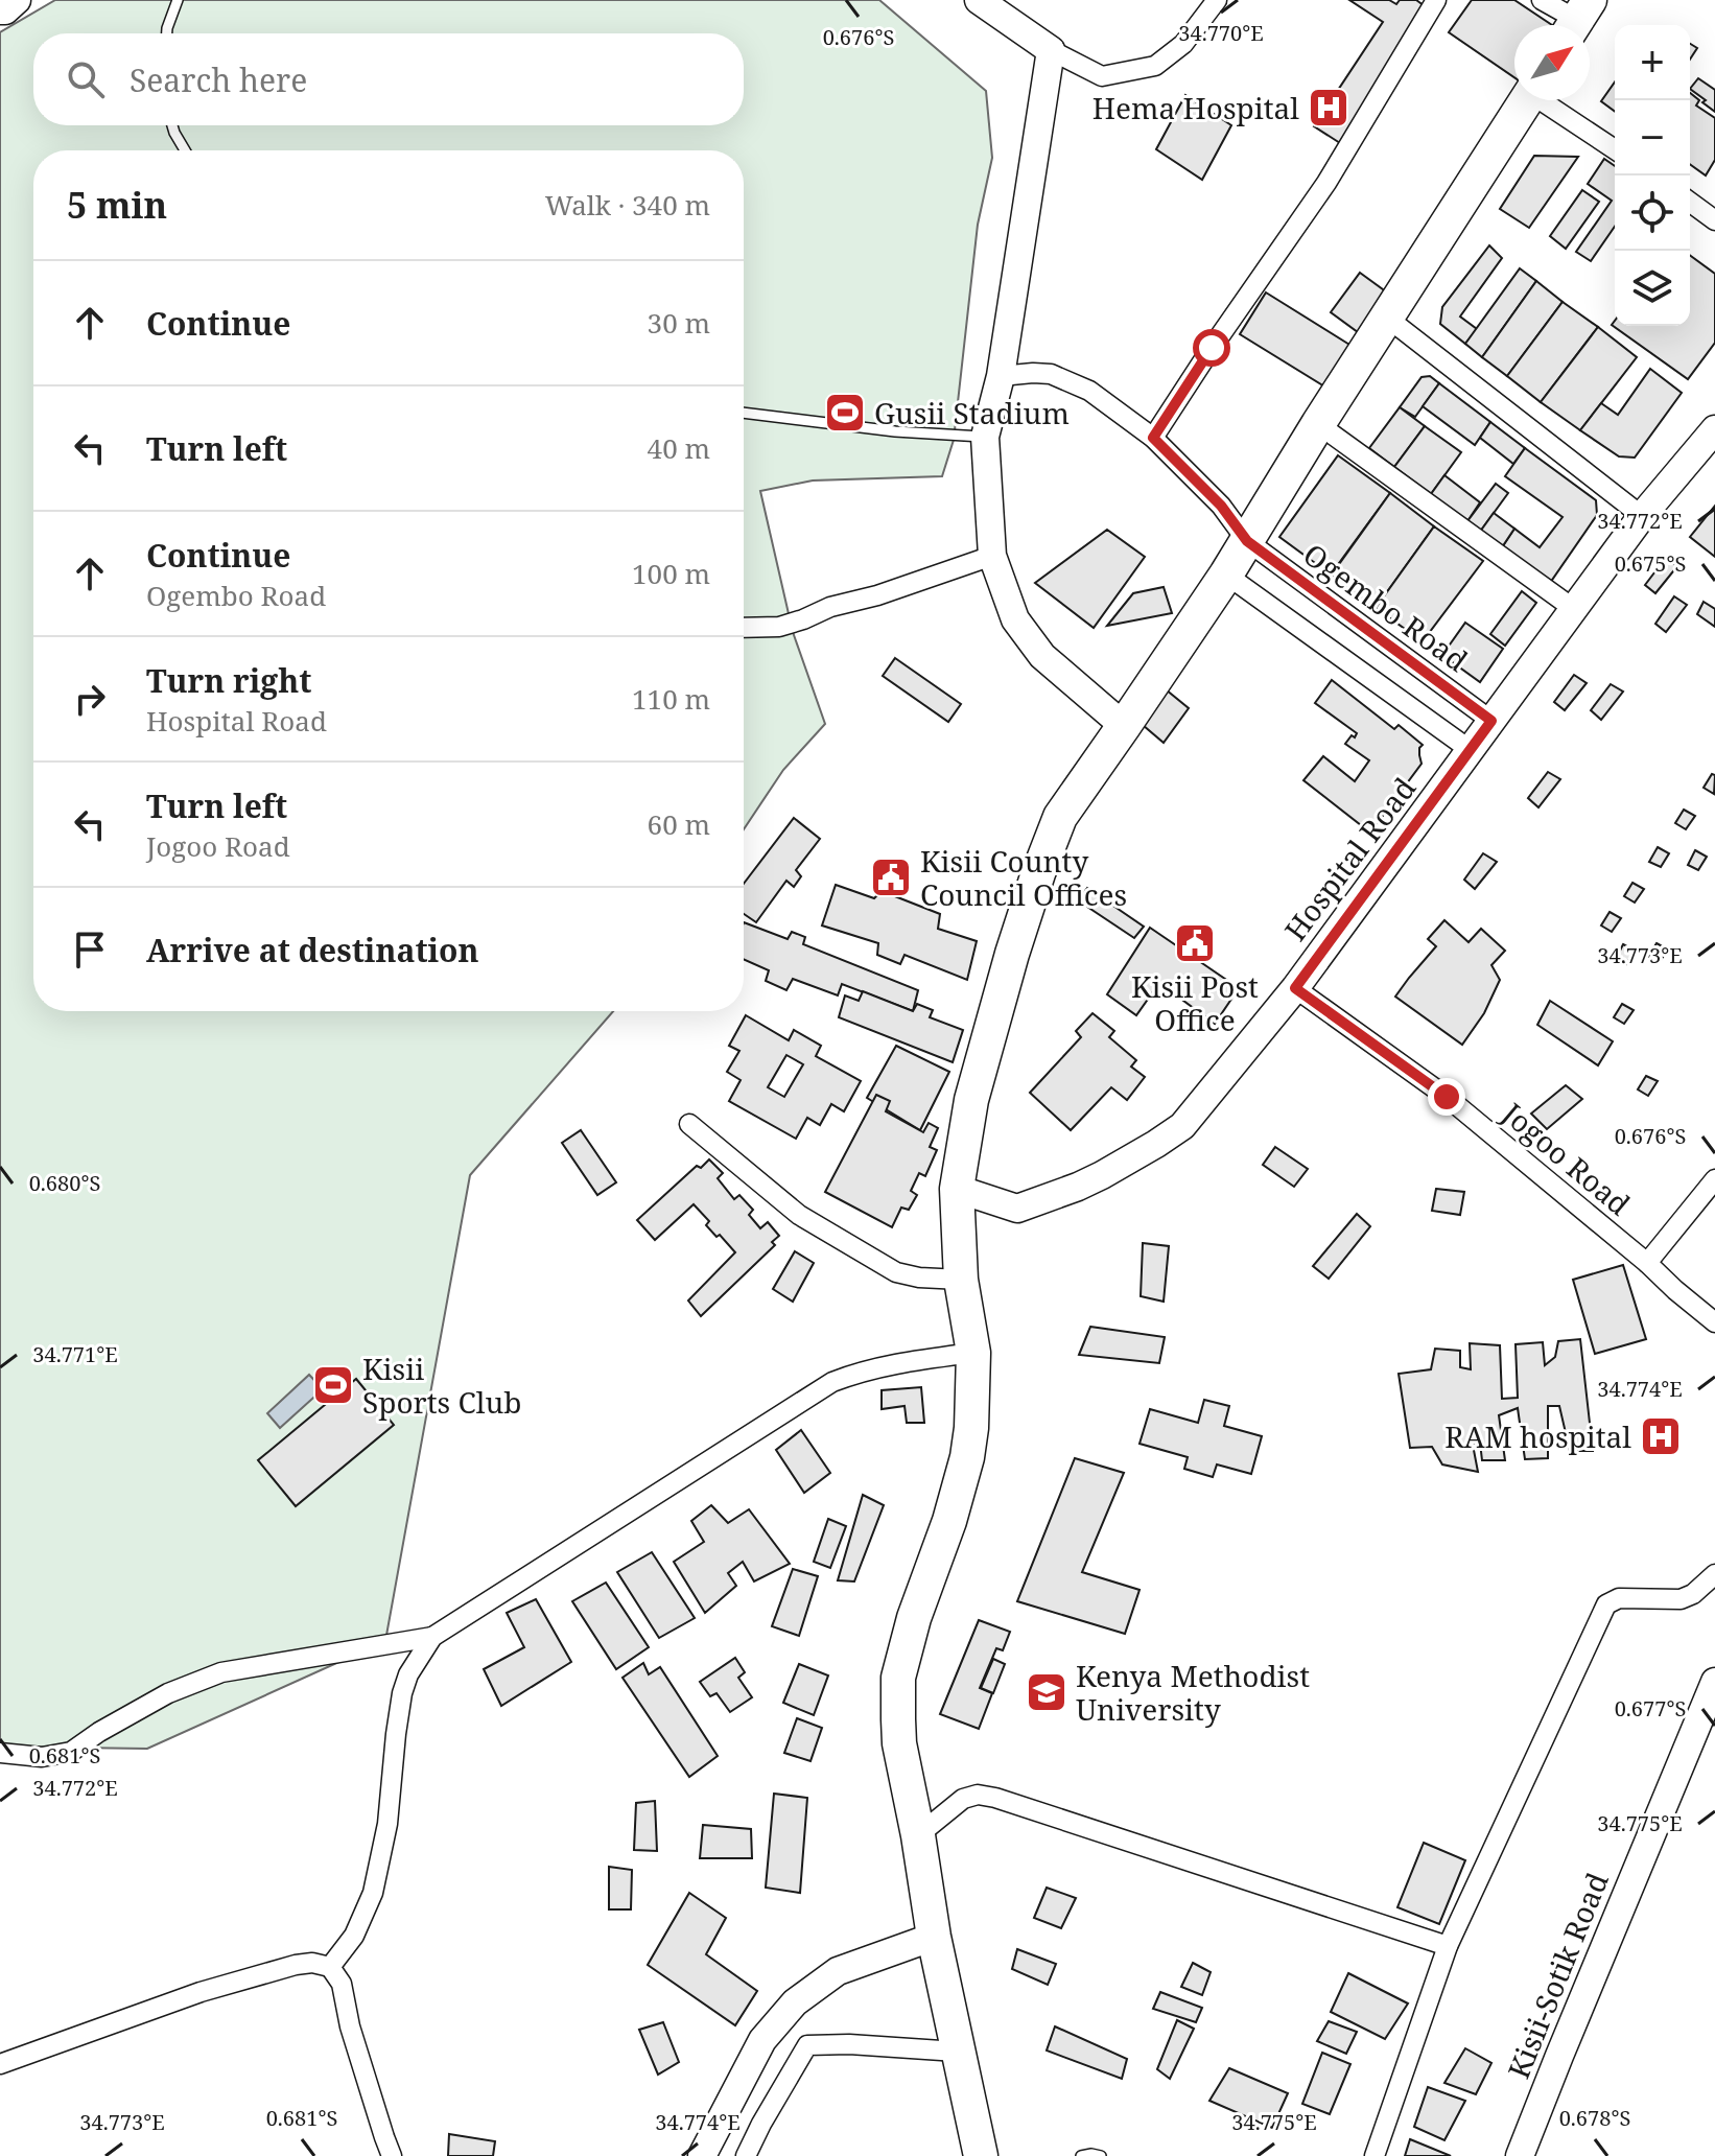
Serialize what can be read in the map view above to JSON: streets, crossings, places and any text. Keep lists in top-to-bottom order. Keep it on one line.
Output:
{"streets":{"street":["Ogembo Road","Hospital Road","Jogoo Road","Kisii-Sotik Road"]},"crossings":[["Ogembo Road","Hospital Road"],["Hospital Road","Jogoo Road"]],"places":{"hospital":["Hema Hospital","RAM hospital"],"sports":["Gusii Stadium","Kisii Sports Club"],"public building":["Kisii County Council Offices","Kisii Post Office"],"school or university":["Kenya Methodist University"]},"north":"top right","page":{"map_buttons":["+","−"],"search":"Search here","heading":["5 min","Walk · 340 m"],"list":[["Continue","30 m"],["Turn left","40 m"],["Continue","Ogembo Road","100 m"],["Turn right","Hospital Road","110 m"],["Turn left","Jogoo Road","60 m"],"Arrive at destination"]},"coordinates":["34.770°E","0.676°S","34.772°E","0.675°S","34.773°E","0.680°S","34.771°E","34.774°E","0.677°S","0.681°S","34.775°E","0.678°S"]}
